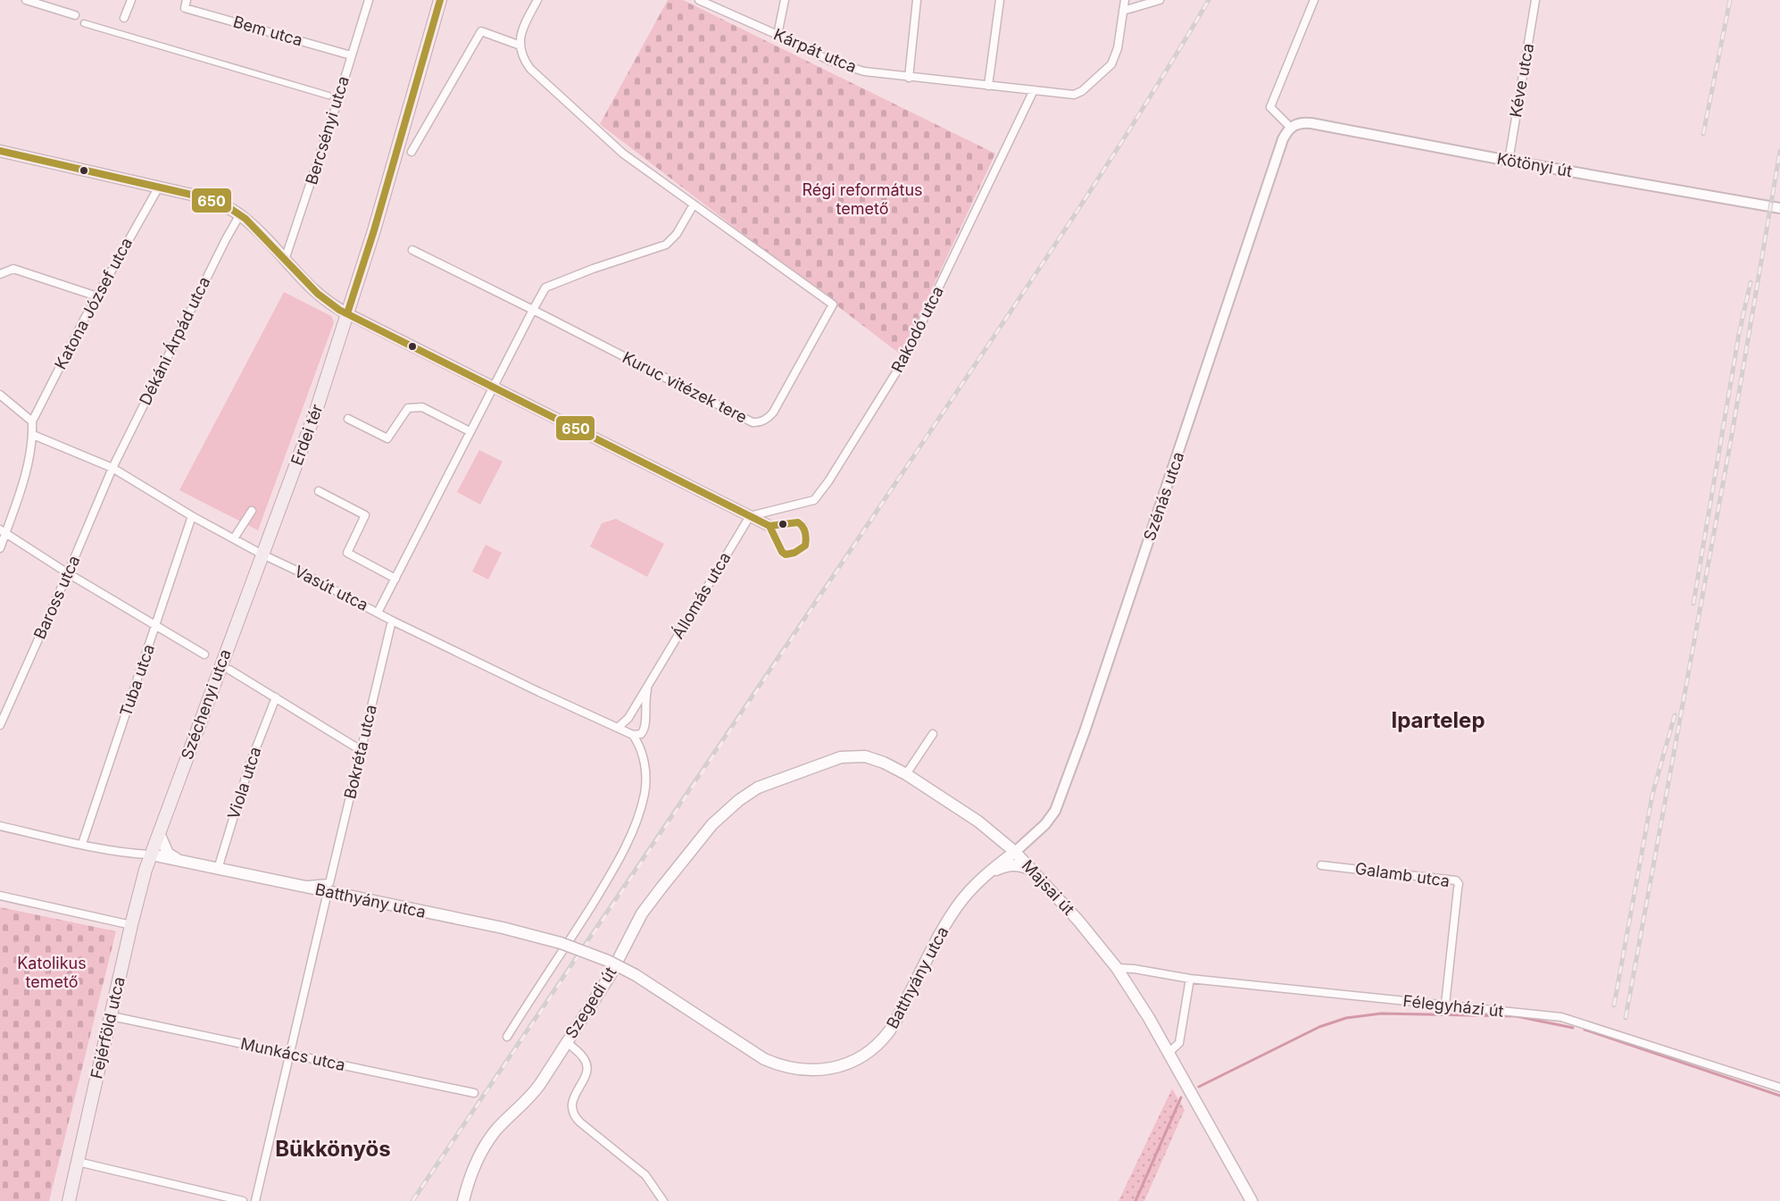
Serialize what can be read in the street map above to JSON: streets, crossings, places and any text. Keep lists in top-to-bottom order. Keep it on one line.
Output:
{"streets":{"main road":["Erdei tér","Széchenyi utca","Majsai út","Batthyány utca","Szegedi út","Fejérföld utca"],"street":["Bem utca","Kárpát utca","Kéve utca","Bercsényi utca","Kötönyi út","Katona József utca","Rakodó utca","Dékáni Árpád utca","Kuruc vitézek tere","Szénás utca","Vasút utca","Állomás utca","Baross utca","Tuba utca","Bokréta utca","Viola utca","Galamb utca","Félegyházi út","Munkács utca"]},"crossings":[["Bem utca","Bercsényi utca"],["Kárpát utca","Rakodó utca"],["Kéve utca","Kötönyi út"],["Kötönyi út","Szénás utca"],["Rakodó utca","Állomás utca"],["Dékáni Árpád utca","Vasút utca"],["Dékáni Árpád utca","Baross utca"],["Erdei tér","Vasút utca"],["Erdei tér","Széchenyi utca"],["Szénás utca","Majsai út"],["Szénás utca","Batthyány utca"],["Vasút utca","Állomás utca"],["Vasút utca","Baross utca"],["Vasút utca","Tuba utca"],["Vasút utca","Széchenyi utca"],["Vasút utca","Bokréta utca"],["Tuba utca","Batthyány utca"],["Széchenyi utca","Batthyány utca"],["Széchenyi utca","Fejérföld utca"],["Bokréta utca","Batthyány utca"],["Bokréta utca","Munkács utca"],["Viola utca","Batthyány utca"],["Galamb utca","Félegyházi út"],["Majsai út","Batthyány utca"],["Majsai út","Szegedi út"],["Majsai út","Félegyházi út"],["Batthyány utca","Fejérföld utca"],["Fejérföld utca","Munkács utca"]],"districts":["Ipartelep","Bükkönyös"],"parks":["Régi református temető","Katolikus temető"],"lines":["transit line 650"]}
